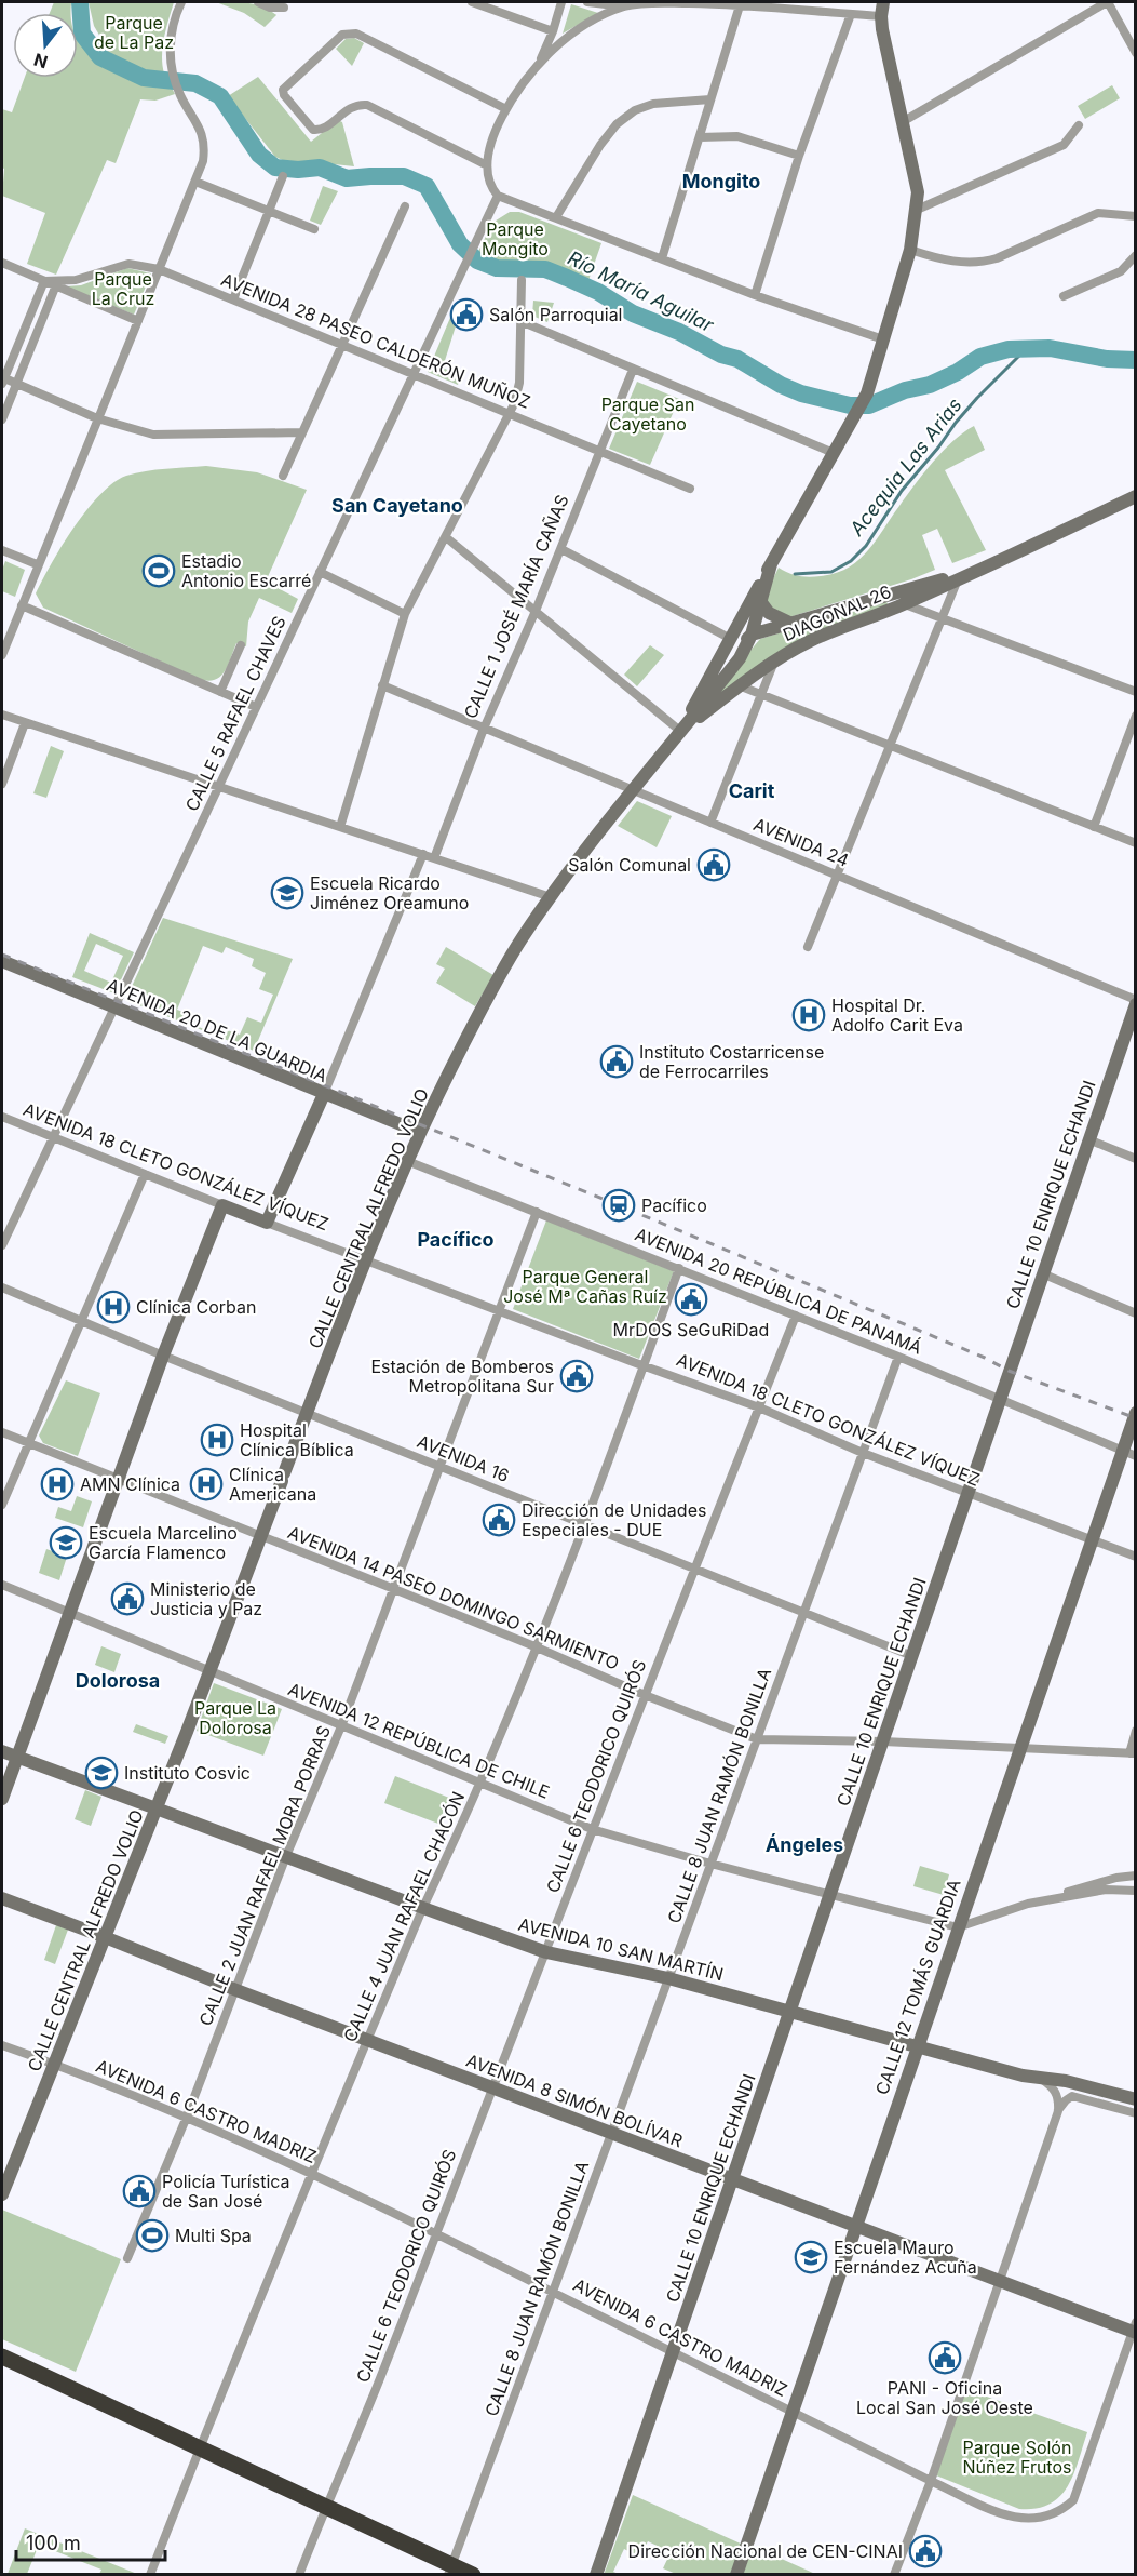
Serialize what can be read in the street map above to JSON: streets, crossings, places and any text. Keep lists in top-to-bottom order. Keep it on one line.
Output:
{"streets":{"street":["AVENIDA 28 PASEO CALDERÓN MUÑOZ","CALLE 1 JOSÉ MARÍA CAÑAS","DIAGONAL 26","CALLE 5 RAFAEL CHAVES","AVENIDA 24","AVENIDA 20 DE LA GUARDIA","AVENIDA 18 CLETO GONZÁLEZ VÍQUEZ","CALLE 10 ENRIQUE ECHANDI","CALLE CENTRAL ALFREDO VOLIO","AVENIDA 20 REPÚBLICA DE PANAMÁ","AVENIDA 16","AVENIDA 14 PASEO DOMINGO SARMIENTO","AVENIDA 12 REPÚBLICA DE CHILE","CALLE 6 TEODORICO QUIRÓS","CALLE 8 JUAN RAMÓN BONILLA","CALLE 2 JUAN RAFAEL MORA PORRAS","CALLE 4 JUAN RAFAEL CHACÓN","AVENIDA 10 SAN MARTÍN","CALLE 12 TOMÁS GUARDIA","AVENIDA 8 SIMÓN BOLÍVAR","AVENIDA 6 CASTRO MADRIZ"]},"crossings":[["AVENIDA 28 PASEO CALDERÓN MUÑOZ","CALLE 1 JOSÉ MARÍA CAÑAS"],["AVENIDA 28 PASEO CALDERÓN MUÑOZ","CALLE 5 RAFAEL CHAVES"],["CALLE 1 JOSÉ MARÍA CAÑAS","AVENIDA 24"],["DIAGONAL 26","CALLE CENTRAL ALFREDO VOLIO"],["CALLE 5 RAFAEL CHAVES","AVENIDA 20 DE LA GUARDIA"],["CALLE 5 RAFAEL CHAVES","AVENIDA 18 CLETO GONZÁLEZ VÍQUEZ"],["AVENIDA 24","CALLE 10 ENRIQUE ECHANDI"],["AVENIDA 24","CALLE CENTRAL ALFREDO VOLIO"],["AVENIDA 20 DE LA GUARDIA","CALLE CENTRAL ALFREDO VOLIO"],["AVENIDA 18 CLETO GONZÁLEZ VÍQUEZ","CALLE 10 ENRIQUE ECHANDI"],["AVENIDA 18 CLETO GONZÁLEZ VÍQUEZ","CALLE CENTRAL ALFREDO VOLIO"],["AVENIDA 18 CLETO GONZÁLEZ VÍQUEZ","CALLE 6 TEODORICO QUIRÓS"],["AVENIDA 18 CLETO GONZÁLEZ VÍQUEZ","CALLE 8 JUAN RAMÓN BONILLA"],["AVENIDA 18 CLETO GONZÁLEZ VÍQUEZ","CALLE 2 JUAN RAFAEL MORA PORRAS"],["AVENIDA 18 CLETO GONZÁLEZ VÍQUEZ","CALLE 4 JUAN RAFAEL CHACÓN"],["AVENIDA 18 CLETO GONZÁLEZ VÍQUEZ","CALLE 12 TOMÁS GUARDIA"],["CALLE 10 ENRIQUE ECHANDI","AVENIDA 20 REPÚBLICA DE PANAMÁ"],["CALLE 10 ENRIQUE ECHANDI","AVENIDA 16"],["CALLE 10 ENRIQUE ECHANDI","AVENIDA 14 PASEO DOMINGO SARMIENTO"],["CALLE 10 ENRIQUE ECHANDI","AVENIDA 12 REPÚBLICA DE CHILE"],["CALLE 10 ENRIQUE ECHANDI","AVENIDA 10 SAN MARTÍN"],["CALLE 10 ENRIQUE ECHANDI","AVENIDA 8 SIMÓN BOLÍVAR"],["CALLE 10 ENRIQUE ECHANDI","AVENIDA 6 CASTRO MADRIZ"],["CALLE CENTRAL ALFREDO VOLIO","AVENIDA 20 REPÚBLICA DE PANAMÁ"],["CALLE CENTRAL ALFREDO VOLIO","AVENIDA 16"],["CALLE CENTRAL ALFREDO VOLIO","AVENIDA 14 PASEO DOMINGO SARMIENTO"],["CALLE CENTRAL ALFREDO VOLIO","AVENIDA 12 REPÚBLICA DE CHILE"],["CALLE CENTRAL ALFREDO VOLIO","AVENIDA 10 SAN MARTÍN"],["CALLE CENTRAL ALFREDO VOLIO","AVENIDA 8 SIMÓN BOLÍVAR"],["CALLE CENTRAL ALFREDO VOLIO","AVENIDA 6 CASTRO MADRIZ"],["AVENIDA 20 REPÚBLICA DE PANAMÁ","CALLE 6 TEODORICO QUIRÓS"],["AVENIDA 20 REPÚBLICA DE PANAMÁ","CALLE 8 JUAN RAMÓN BONILLA"],["AVENIDA 20 REPÚBLICA DE PANAMÁ","CALLE 2 JUAN RAFAEL MORA PORRAS"],["AVENIDA 20 REPÚBLICA DE PANAMÁ","CALLE 4 JUAN RAFAEL CHACÓN"],["AVENIDA 20 REPÚBLICA DE PANAMÁ","CALLE 12 TOMÁS GUARDIA"],["AVENIDA 16","CALLE 6 TEODORICO QUIRÓS"],["AVENIDA 16","CALLE 8 JUAN RAMÓN BONILLA"],["AVENIDA 16","CALLE 2 JUAN RAFAEL MORA PORRAS"],["AVENIDA 16","CALLE 4 JUAN RAFAEL CHACÓN"],["AVENIDA 14 PASEO DOMINGO SARMIENTO","CALLE 6 TEODORICO QUIRÓS"],["AVENIDA 14 PASEO DOMINGO SARMIENTO","CALLE 8 JUAN RAMÓN BONILLA"],["AVENIDA 14 PASEO DOMINGO SARMIENTO","CALLE 2 JUAN RAFAEL MORA PORRAS"],["AVENIDA 14 PASEO DOMINGO SARMIENTO","CALLE 4 JUAN RAFAEL CHACÓN"],["AVENIDA 14 PASEO DOMINGO SARMIENTO","CALLE 12 TOMÁS GUARDIA"],["AVENIDA 12 REPÚBLICA DE CHILE","CALLE 6 TEODORICO QUIRÓS"],["AVENIDA 12 REPÚBLICA DE CHILE","CALLE 8 JUAN RAMÓN BONILLA"],["AVENIDA 12 REPÚBLICA DE CHILE","CALLE 2 JUAN RAFAEL MORA PORRAS"],["AVENIDA 12 REPÚBLICA DE CHILE","CALLE 4 JUAN RAFAEL CHACÓN"],["AVENIDA 12 REPÚBLICA DE CHILE","CALLE 12 TOMÁS GUARDIA"],["CALLE 6 TEODORICO QUIRÓS","AVENIDA 10 SAN MARTÍN"],["CALLE 6 TEODORICO QUIRÓS","AVENIDA 8 SIMÓN BOLÍVAR"],["CALLE 6 TEODORICO QUIRÓS","AVENIDA 6 CASTRO MADRIZ"],["CALLE 8 JUAN RAMÓN BONILLA","AVENIDA 10 SAN MARTÍN"],["CALLE 8 JUAN RAMÓN BONILLA","AVENIDA 8 SIMÓN BOLÍVAR"],["CALLE 8 JUAN RAMÓN BONILLA","AVENIDA 6 CASTRO MADRIZ"],["CALLE 2 JUAN RAFAEL MORA PORRAS","AVENIDA 10 SAN MARTÍN"],["CALLE 2 JUAN RAFAEL MORA PORRAS","AVENIDA 8 SIMÓN BOLÍVAR"],["CALLE 2 JUAN RAFAEL MORA PORRAS","AVENIDA 6 CASTRO MADRIZ"],["CALLE 4 JUAN RAFAEL CHACÓN","AVENIDA 10 SAN MARTÍN"],["CALLE 4 JUAN RAFAEL CHACÓN","AVENIDA 8 SIMÓN BOLÍVAR"],["CALLE 4 JUAN RAFAEL CHACÓN","AVENIDA 6 CASTRO MADRIZ"],["AVENIDA 10 SAN MARTÍN","CALLE 12 TOMÁS GUARDIA"],["CALLE 12 TOMÁS GUARDIA","AVENIDA 8 SIMÓN BOLÍVAR"],["CALLE 12 TOMÁS GUARDIA","AVENIDA 6 CASTRO MADRIZ"],["AVENIDA 8 SIMÓN BOLÍVAR","AVENIDA 6 CASTRO MADRIZ"]],"districts":["Mongito","San Cayetano","Carit","Pacífico","Dolorosa","Ángeles"],"water":["Río María Aguilar","Acequia Las Arias"],"parks":["Parque de La Paz","Parque Mongito","Parque La Cruz","Parque San Cayetano","Parque General José Mª Cañas Ruíz","Parque La Dolorosa","Parque Solón Núñez Frutos"],"places":{"public building":["Salón Parroquial","Salón Comunal","Instituto Costarricense de Ferrocarriles","MrDOS SeGuRiDad","Estación de Bomberos Metropolitana Sur","Dirección de Unidades Especiales - DUE","Ministerio de Justicia y Paz","Policía Turística de San José","PANI - Oficina Local San José Oeste","Dirección Nacional de CEN-CINAI"],"sports":["Estadio Antonio Escarré","Multi Spa"],"school or university":["Escuela Ricardo Jiménez Oreamuno","Escuela Marcelino García Flamenco","Instituto Cosvic","Escuela Mauro Fernández Acuña"],"hospital":["Hospital Dr. Adolfo Carit Eva","Clínica Corban","Hospital Clínica Bíblica","AMN Clínica","Clínica Americana"],"station":["Pacífico"]},"scale_bar":"100 m","north":"bottom"}
